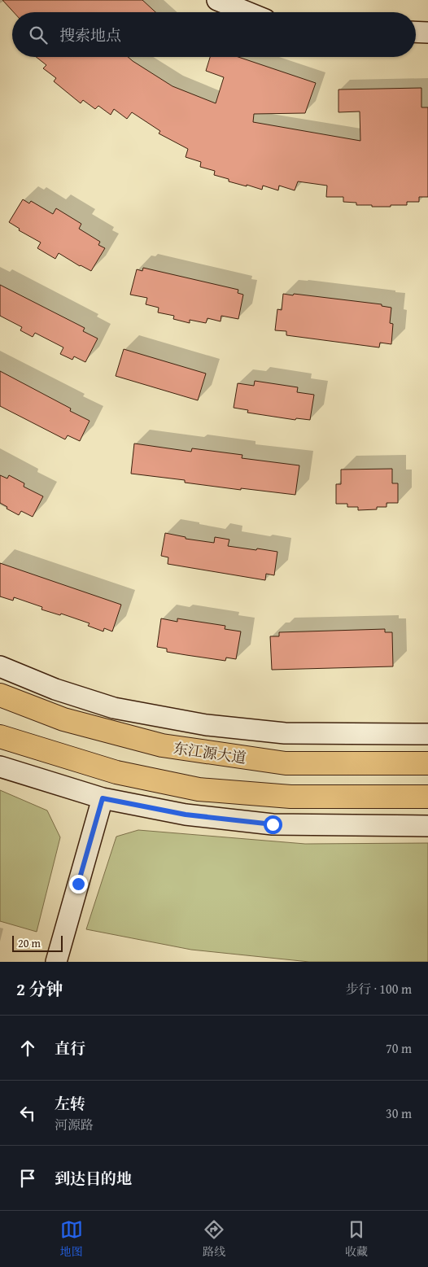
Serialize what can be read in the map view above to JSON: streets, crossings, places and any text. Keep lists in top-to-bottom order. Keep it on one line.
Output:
{"streets":{"main road":["东江源大道"]},"scale_bar":"20 m","page":{"search":"搜索地点","scale":"20 m","heading":["2 分钟","步行 · 100 m"],"list":[["直行","70 m"],["左转","河源路","30 m"],"到达目的地"],"nav":["地图","路线","收藏"]}}
